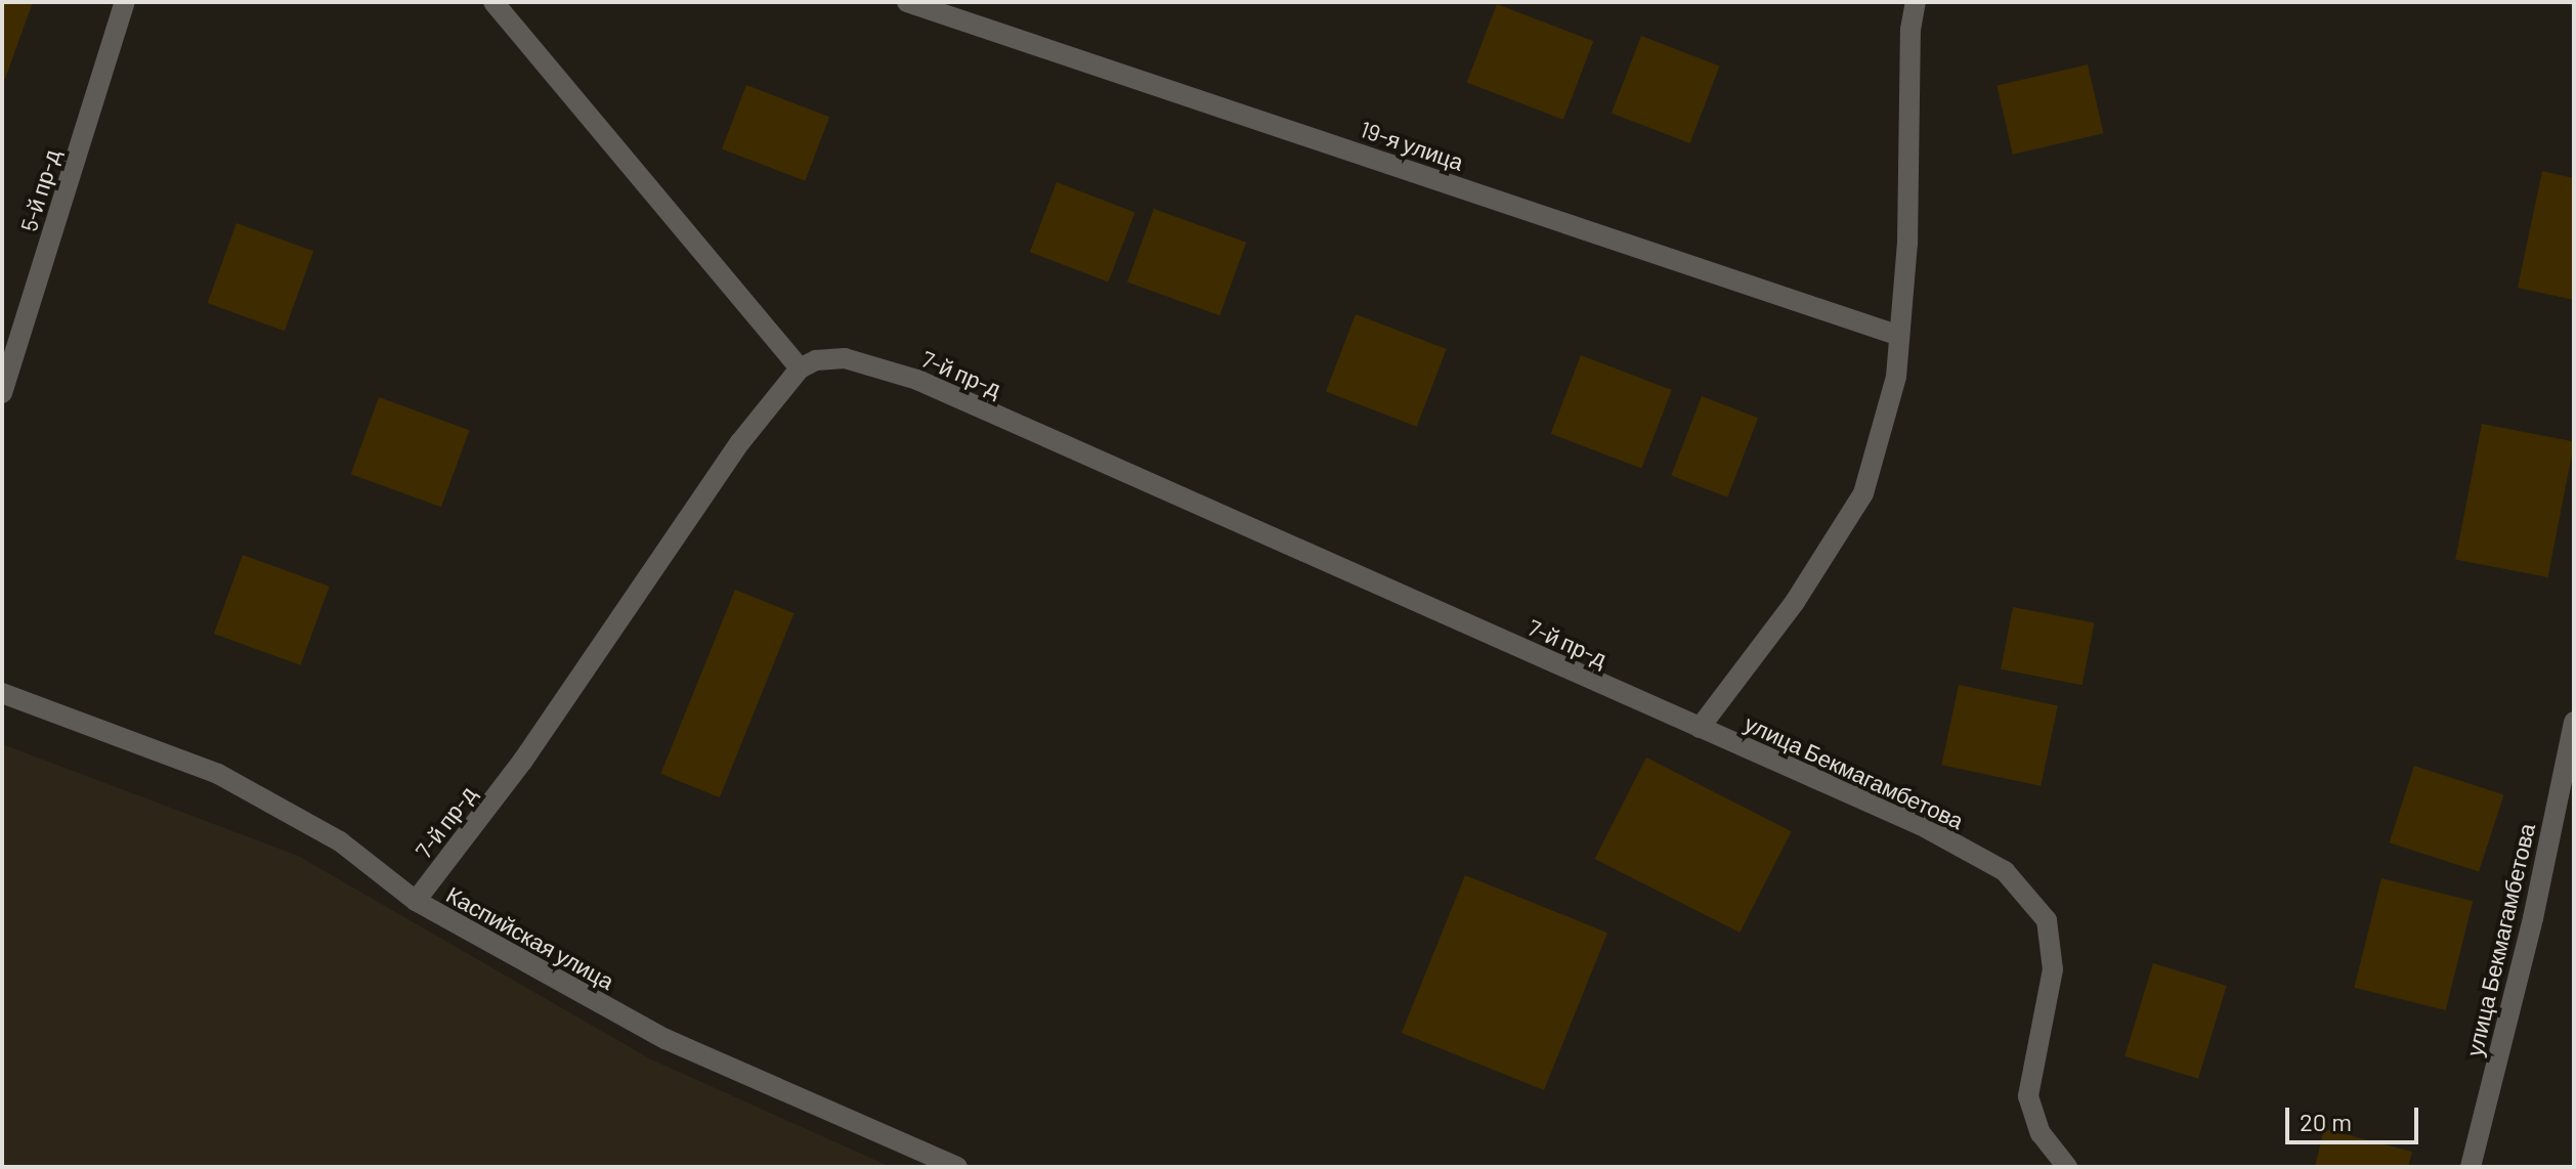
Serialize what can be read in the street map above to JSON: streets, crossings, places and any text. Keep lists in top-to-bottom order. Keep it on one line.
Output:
{"streets":{"street":["19-я улица","5-й пр-д","7-й пр-д","улица Бекмагамбетова","Каспийская улица"]},"crossings":[["7-й пр-д","улица Бекмагамбетова"],["7-й пр-д","Каспийская улица"]],"scale_bar":"20 m"}
